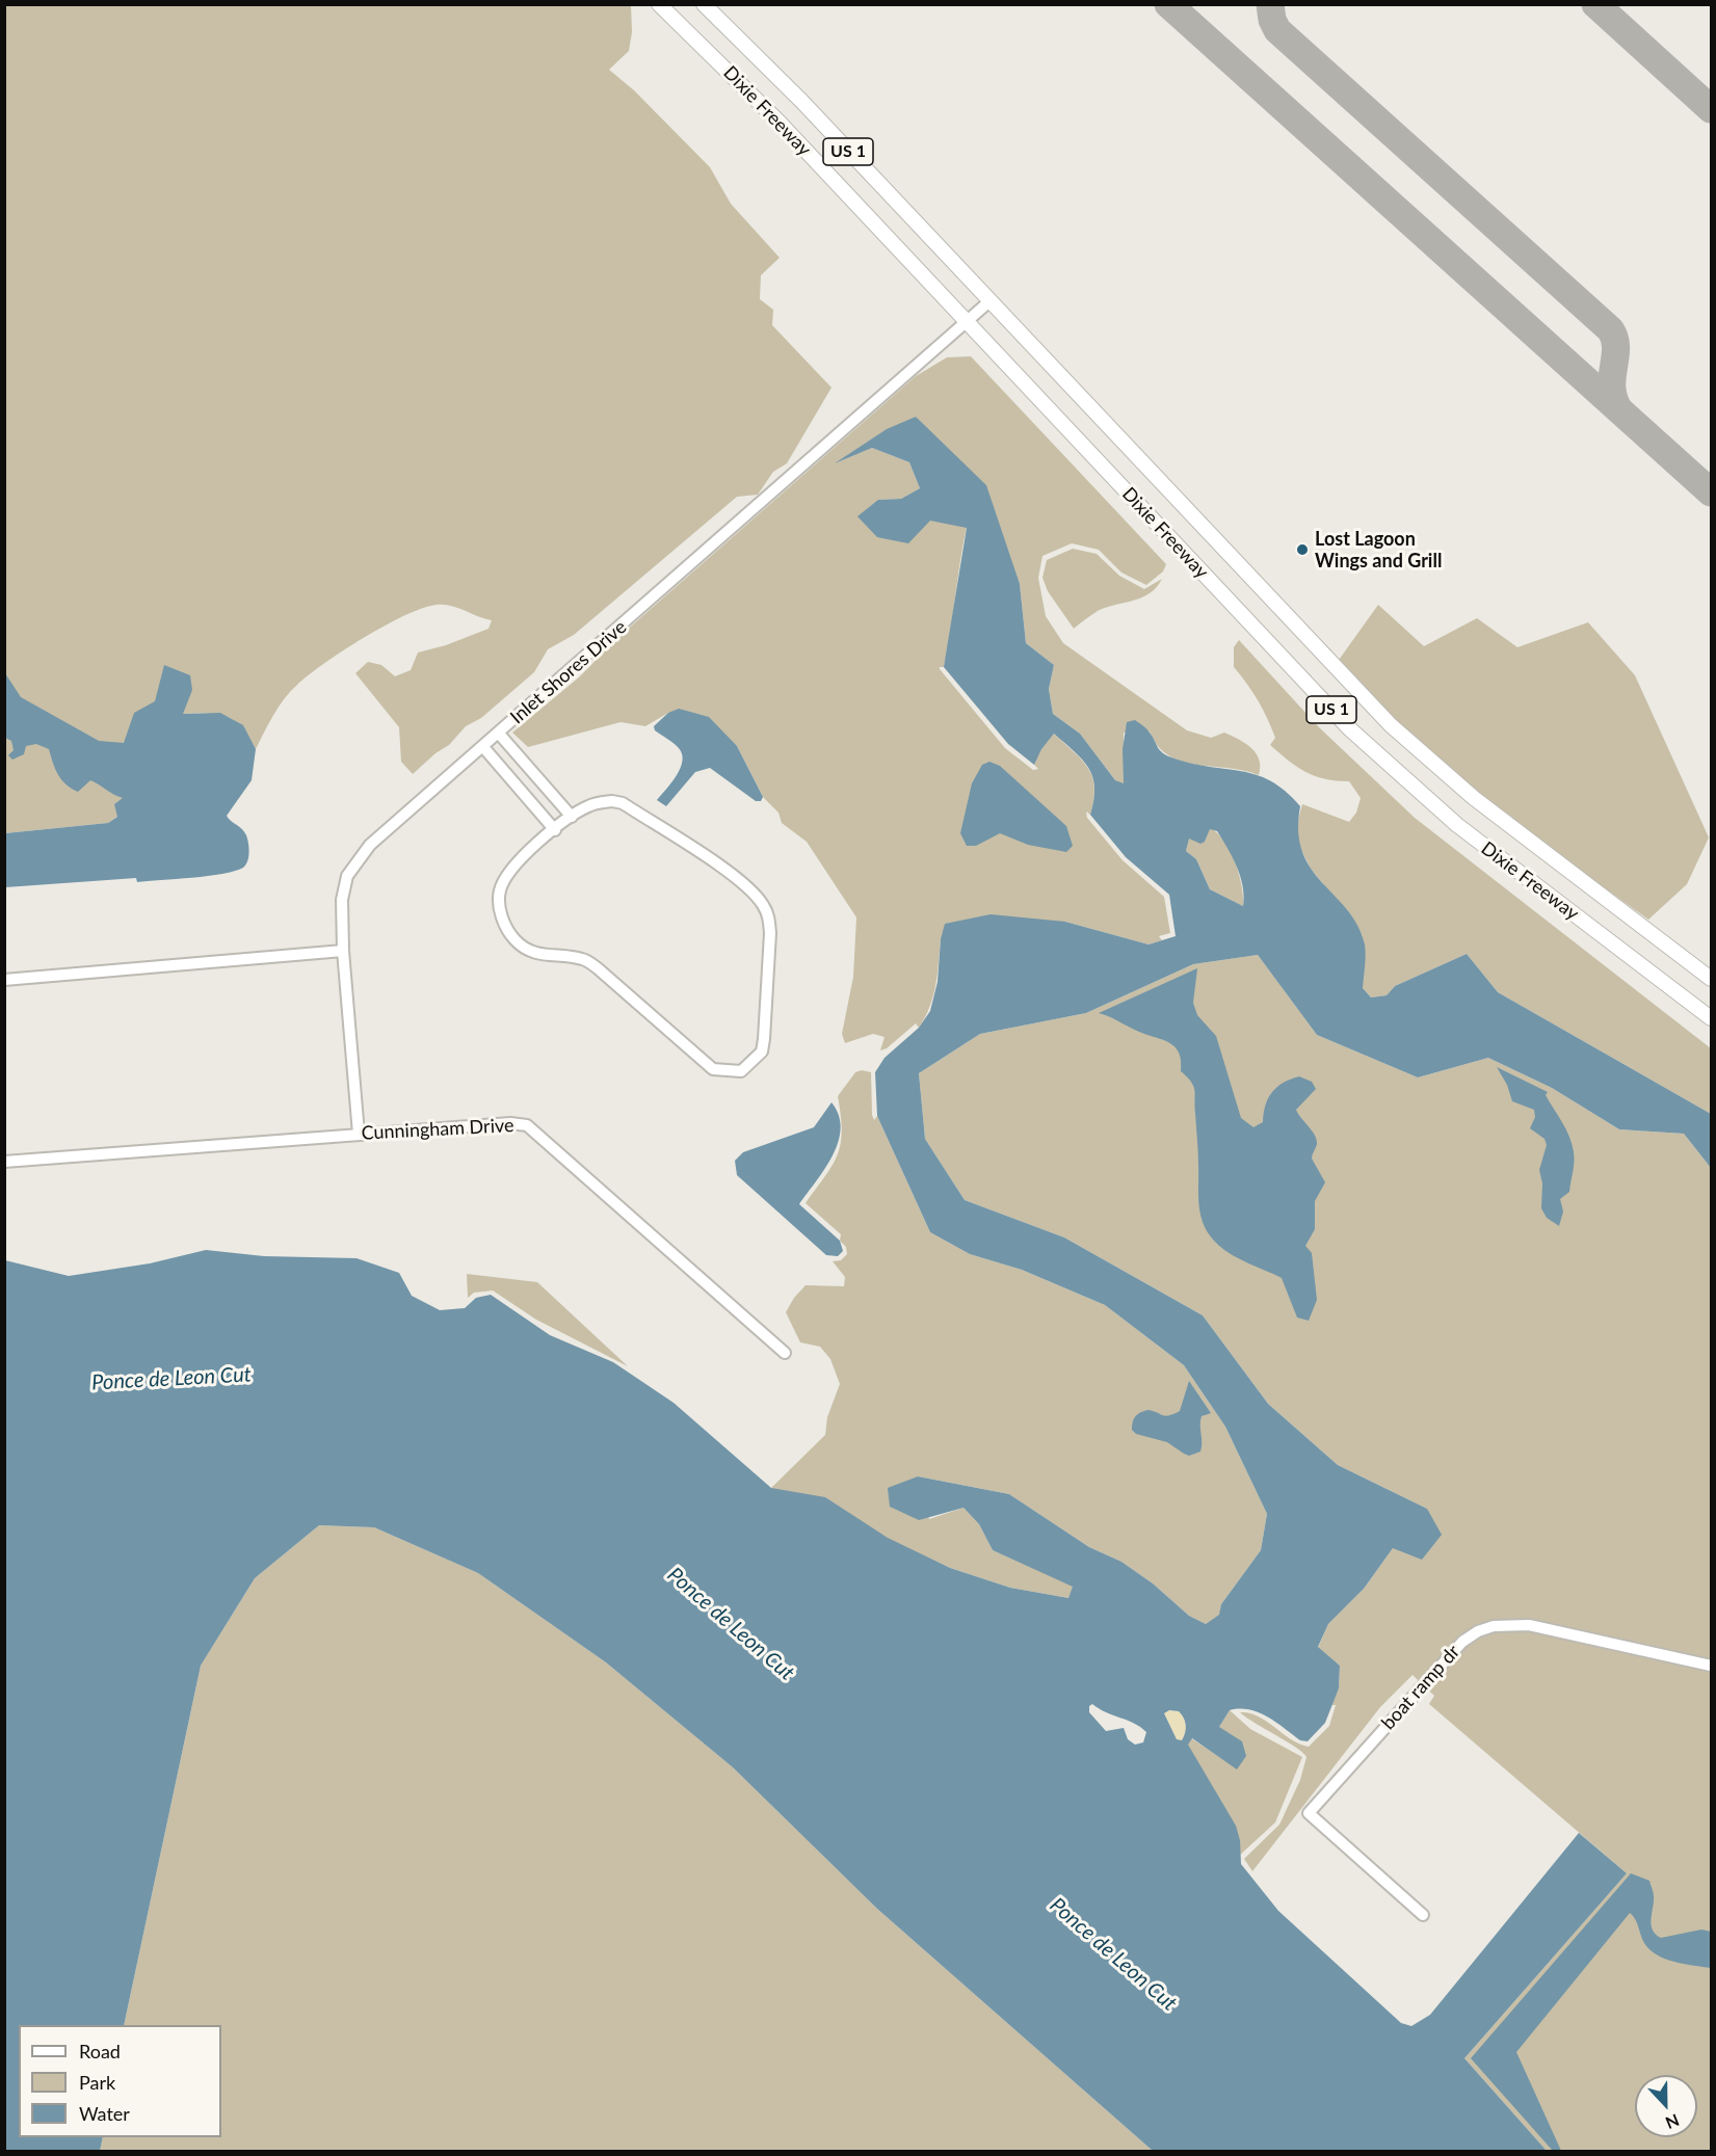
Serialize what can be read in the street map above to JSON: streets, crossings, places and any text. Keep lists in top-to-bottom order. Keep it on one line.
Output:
{"streets":{"main road":["Dixie Freeway","US 1"],"street":["Inlet Shores Drive","Cunningham Drive","boat ramp dr"]},"crossings":[["Dixie Freeway","Inlet Shores Drive"],["Inlet Shores Drive","Cunningham Drive"]],"water":["Ponce de Leon Cut"],"places":["Lost Lagoon Wings and Grill"],"legend":["Road","Park","Water"],"north":"bottom"}
